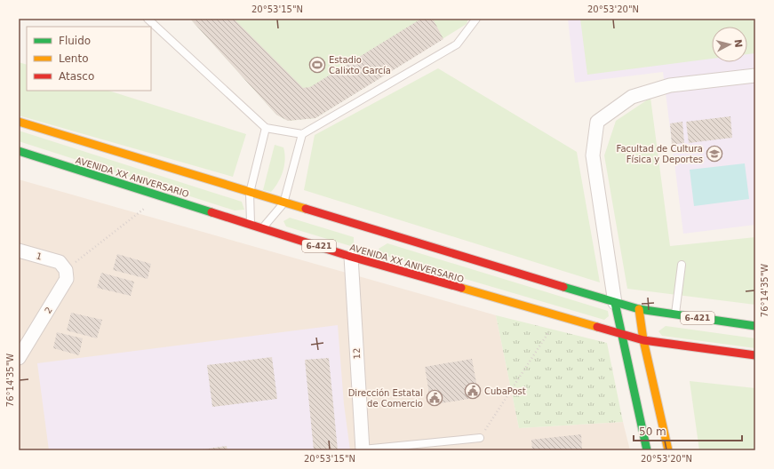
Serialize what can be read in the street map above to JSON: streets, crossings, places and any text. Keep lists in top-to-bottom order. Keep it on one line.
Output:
{"streets":{"main road":["AVENIDA XX ANIVERSARIO","6-421"],"street":["1","2","12"]},"crossings":[["AVENIDA XX ANIVERSARIO","12"],["1","2"]],"places":{"sports":["Estadio Calixto García"],"school or university":["Facultad de Cultura Física y Deportes"],"public building":["CubaPost","Dirección Estatal de Comercio"]},"legend":["Fluido","Lento","Atasco"],"scale_bar":"50 m","north":"right","coordinates":["20°53'15\"N","20°53'20\"N","76°14'35\"W"]}
